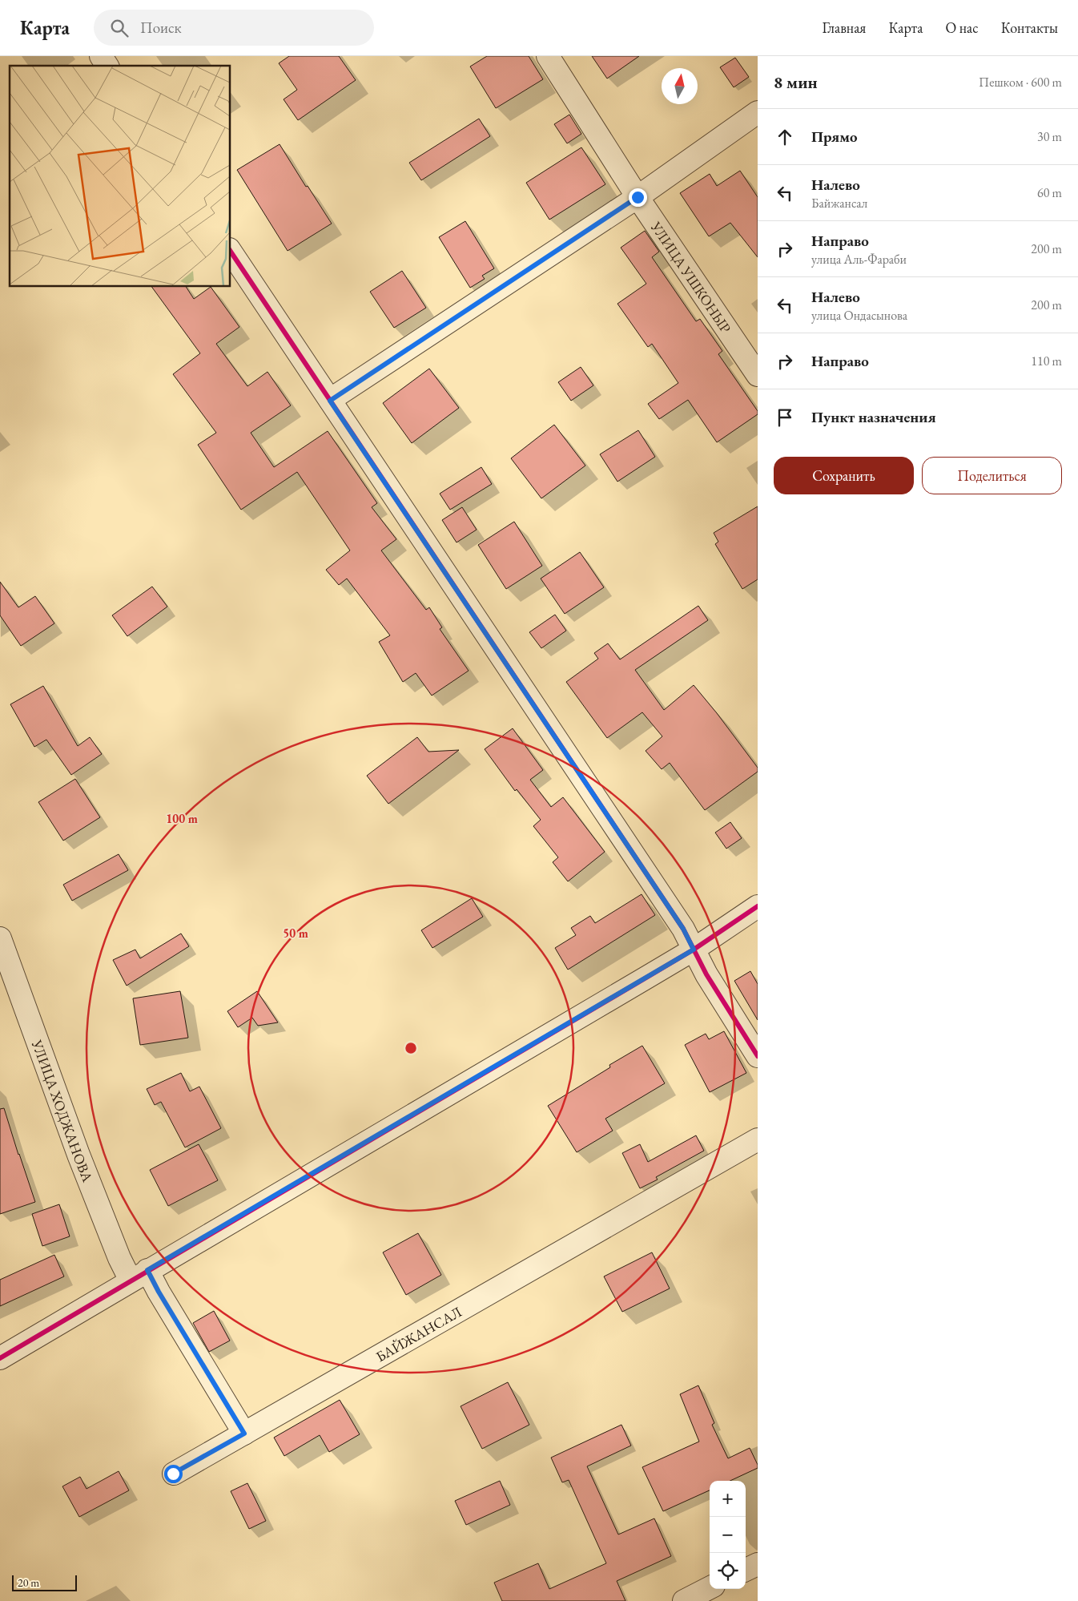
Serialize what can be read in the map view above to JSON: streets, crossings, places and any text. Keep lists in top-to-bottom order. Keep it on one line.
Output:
{"streets":{"street":["УЛИЦА УШКОНЫР","УЛИЦА ХОДЖАНОВА","БАЙЖАНСАЛ"]},"scale_bar":"20 m","north":"top","page":{"header":"Карта","search":"Поиск","nav":["Главная","Карта","О нас","Контакты"],"heading":["8 мин","Пешком · 600 m"],"list":[["Прямо","30 m"],["Налево","Байжансал","60 m"],["Направо","улица Аль-Фараби","200 m"],["Налево","улица Ондасынова","200 m"],["Направо","110 m"],"Пункт назначения"],"buttons":["Сохранить","Поделиться"],"map_buttons":["+","−"],"scale":"20 m"},"rings":["100 m","50 m"]}
